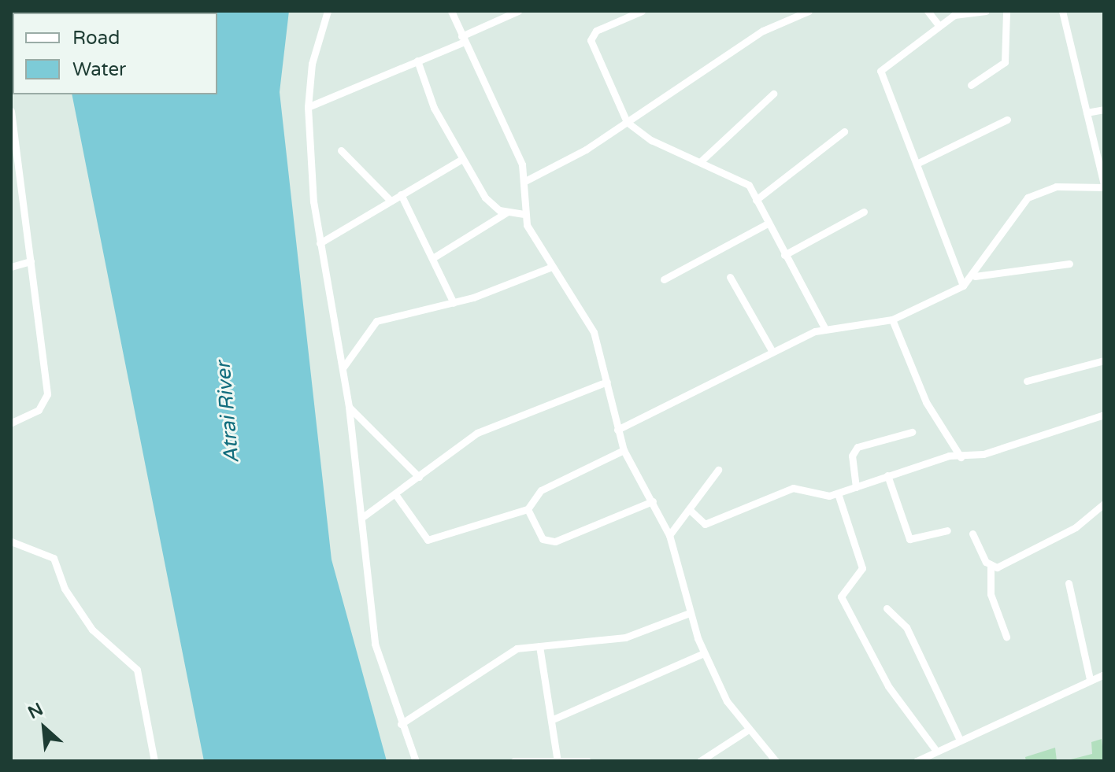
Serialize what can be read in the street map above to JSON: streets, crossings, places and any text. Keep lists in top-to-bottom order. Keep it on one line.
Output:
{"water":["Atrai River"],"legend":["Road","Water"],"north":"top left"}
